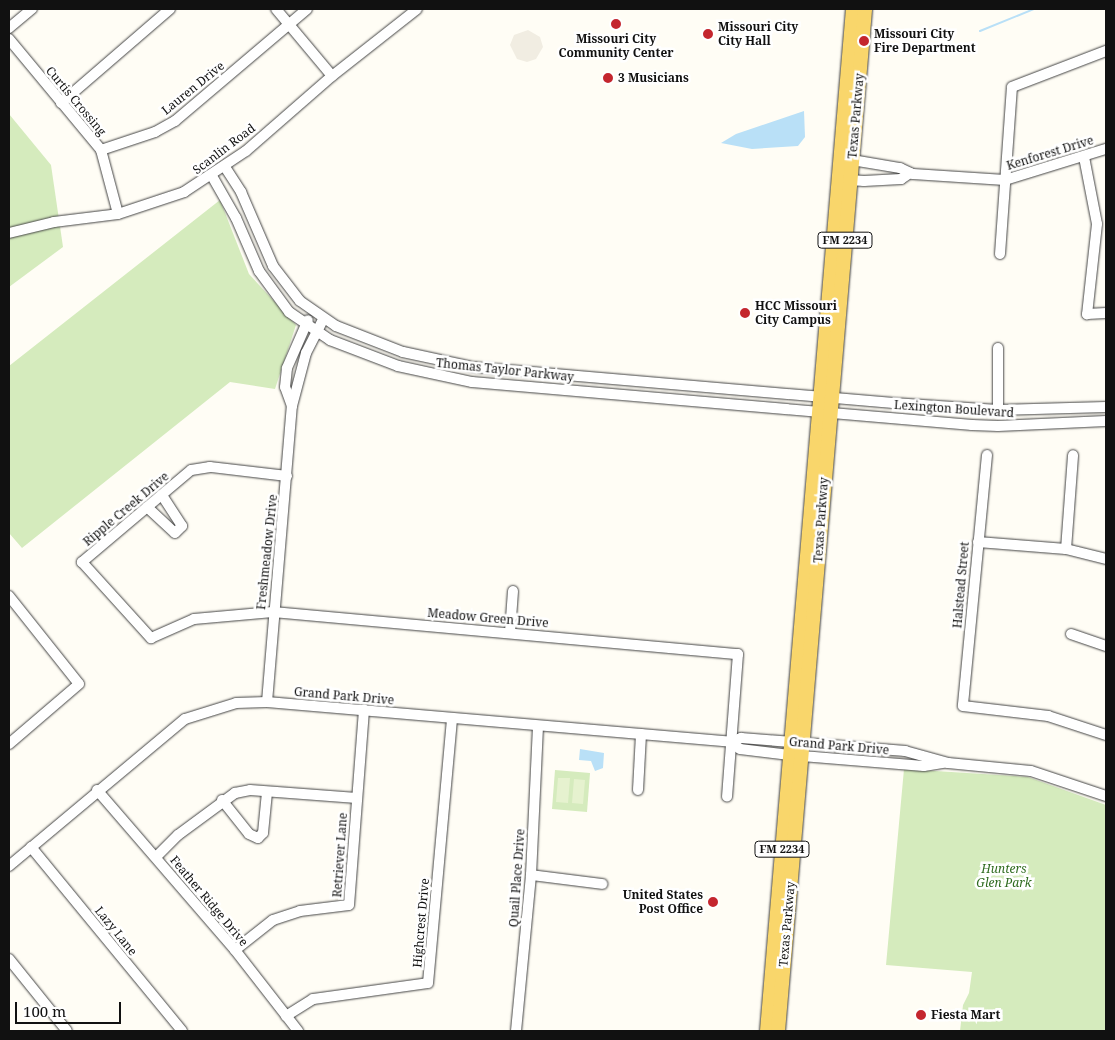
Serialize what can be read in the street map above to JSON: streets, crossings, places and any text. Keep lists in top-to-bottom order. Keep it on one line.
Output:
{"streets":{"main road":["Texas Parkway","FM 2234"],"street":["Lauren Drive","Curtis Crossing","Scanlin Road","Kenforest Drive","Thomas Taylor Parkway","Lexington Boulevard","Ripple Creek Drive","Freshmeadow Drive","Halstead Street","Meadow Green Drive","Grand Park Drive","Retriever Lane","Quail Place Drive","Feather Ridge Drive","Highcrest Drive","Lazy Lane"]},"crossings":[["Lauren Drive","Curtis Crossing"],["Curtis Crossing","Scanlin Road"],["Texas Parkway","Kenforest Drive"],["Texas Parkway","Thomas Taylor Parkway"],["Texas Parkway","Lexington Boulevard"],["Texas Parkway","Grand Park Drive"],["Scanlin Road","Thomas Taylor Parkway"],["Thomas Taylor Parkway","Lexington Boulevard"],["Thomas Taylor Parkway","Freshmeadow Drive"],["Ripple Creek Drive","Freshmeadow Drive"],["Ripple Creek Drive","Meadow Green Drive"],["Freshmeadow Drive","Meadow Green Drive"],["Freshmeadow Drive","Grand Park Drive"],["Meadow Green Drive","Grand Park Drive"],["Grand Park Drive","Retriever Lane"],["Grand Park Drive","Quail Place Drive"],["Grand Park Drive","Feather Ridge Drive"],["Grand Park Drive","Highcrest Drive"],["Grand Park Drive","Lazy Lane"],["Retriever Lane","Feather Ridge Drive"],["Feather Ridge Drive","Highcrest Drive"]],"parks":["Hunters Glen Park"],"places":["Missouri City Community Center","Missouri City City Hall","Missouri City Fire Department","3 Musicians","HCC Missouri City Campus","United States Post Office","Fiesta Mart"],"scale_bar":"100 m"}
